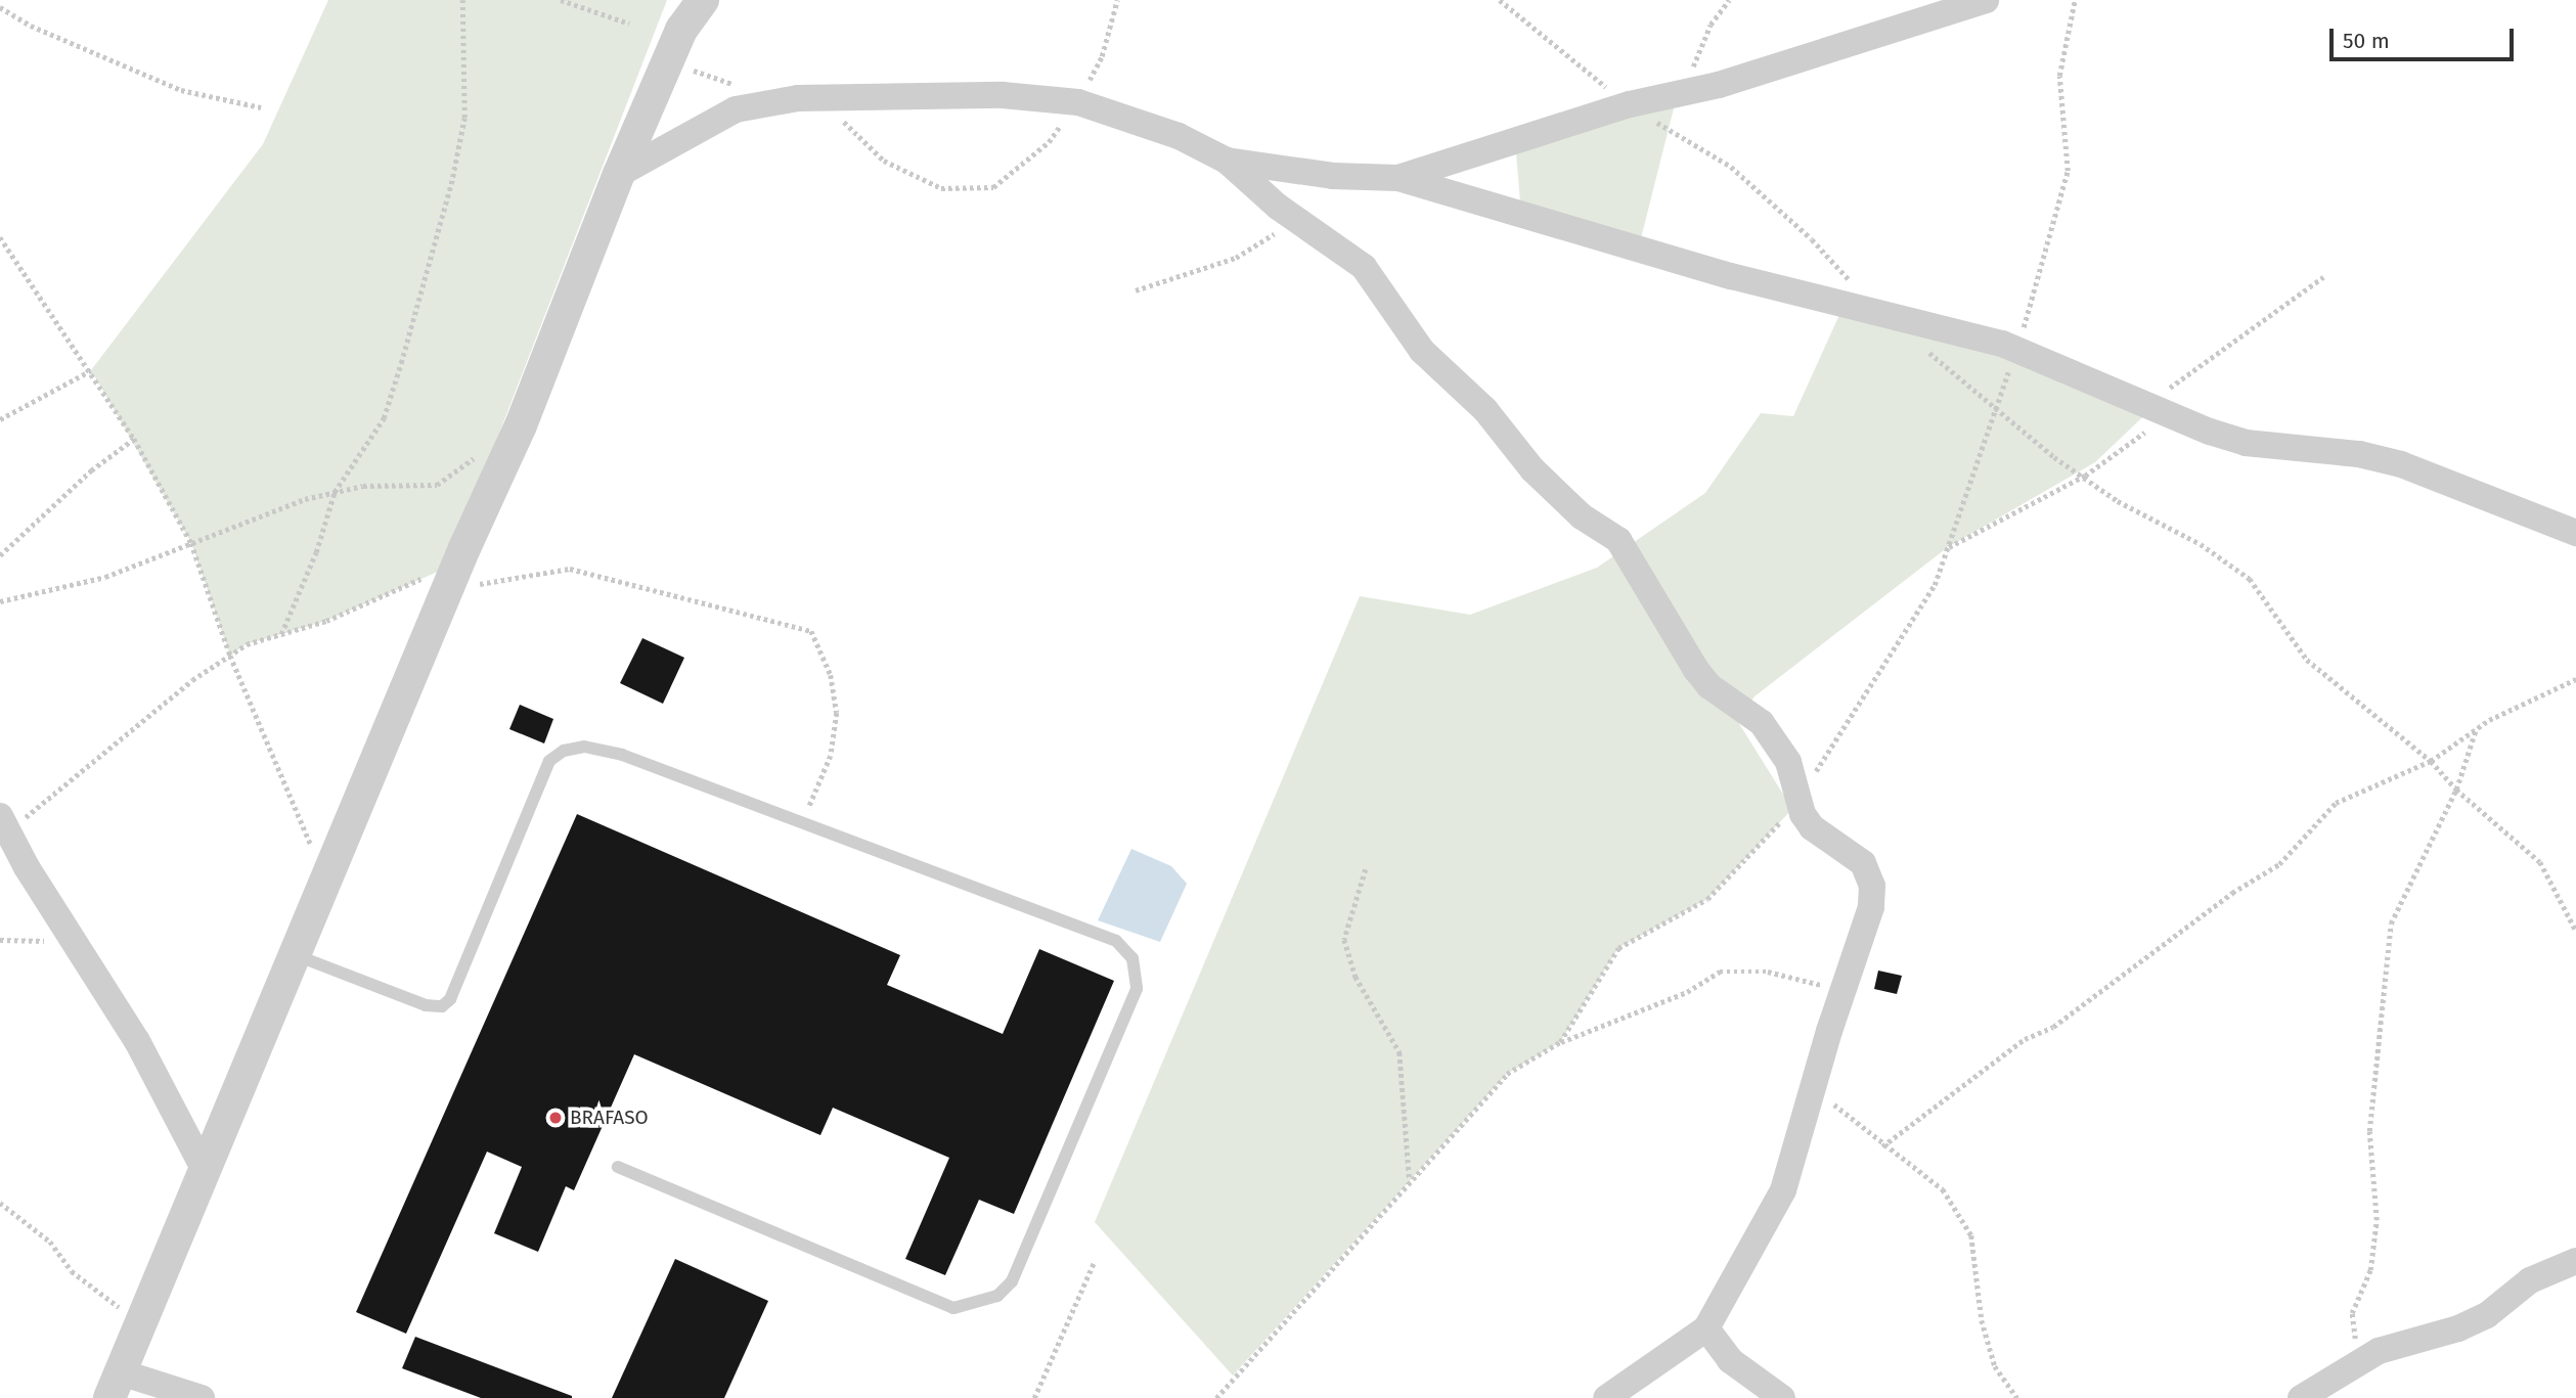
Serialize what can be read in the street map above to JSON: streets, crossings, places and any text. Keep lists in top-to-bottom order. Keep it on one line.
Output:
{"places":["BRAFASO"],"scale_bar":"50 m"}
